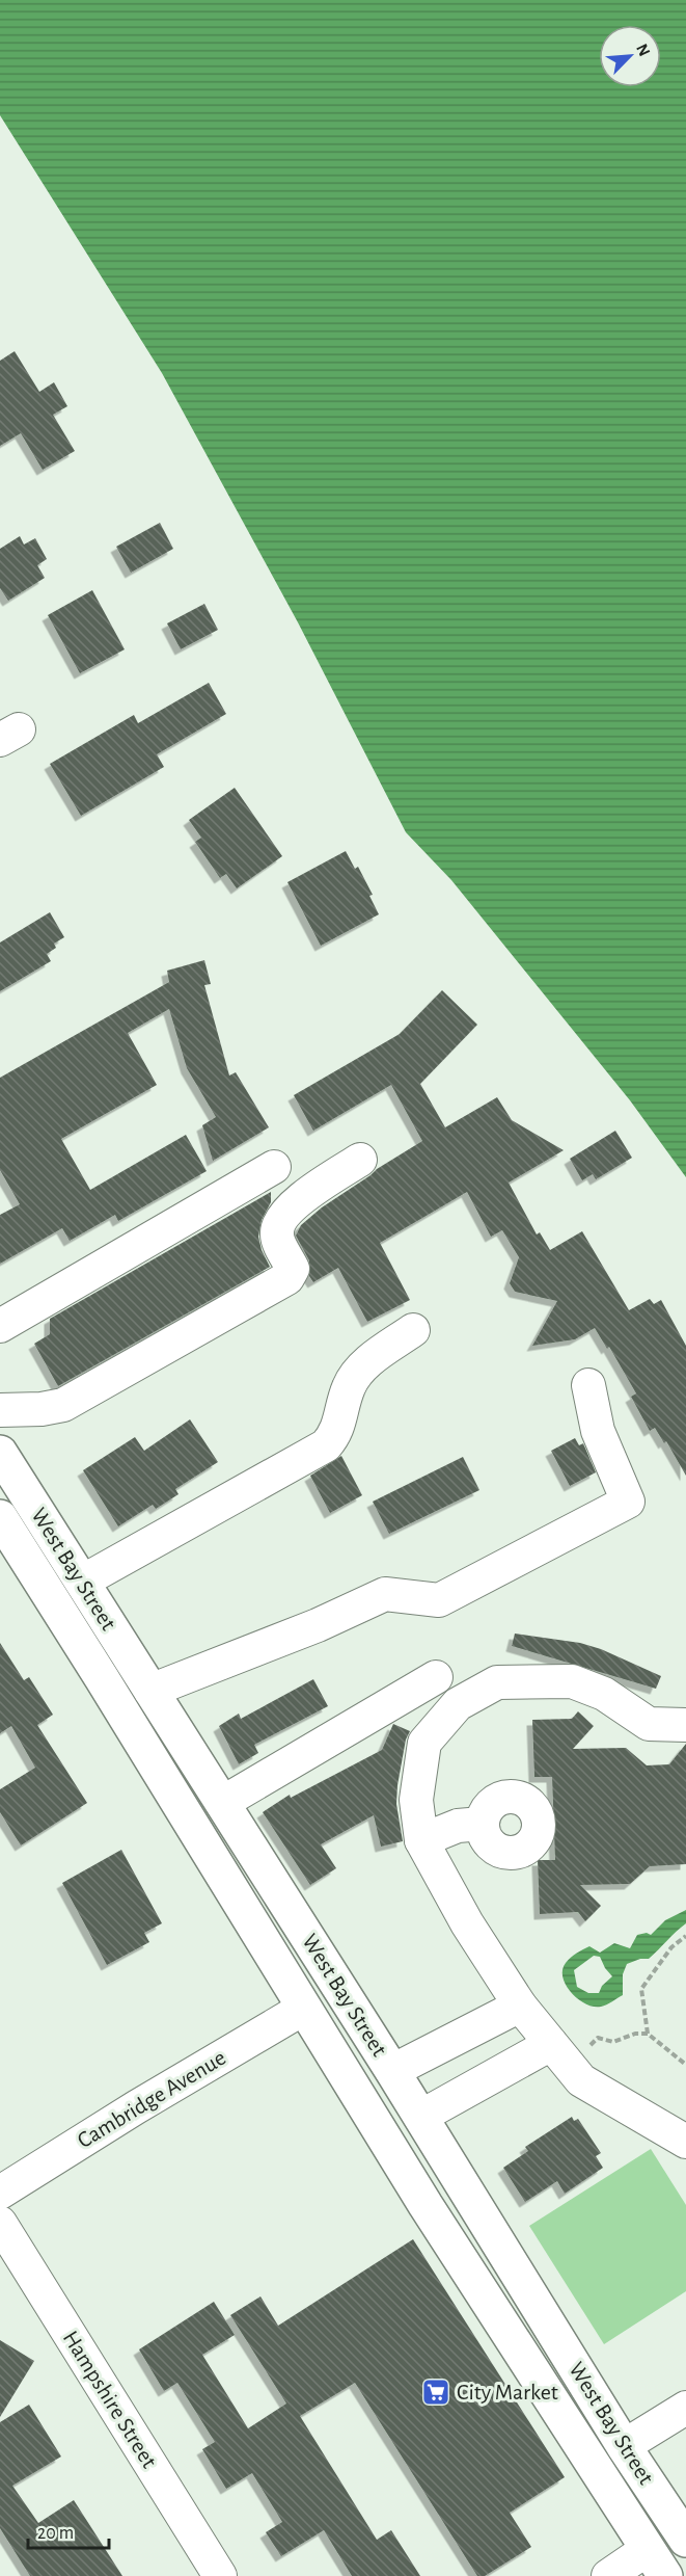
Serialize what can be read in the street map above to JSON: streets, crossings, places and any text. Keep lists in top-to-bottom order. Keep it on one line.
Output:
{"streets":{"main road":["West Bay Street"],"street":["Cambridge Avenue","Hampshire Street"]},"crossings":[["West Bay Street","Cambridge Avenue"]],"places":{"supermarket":["City Market"]},"scale_bar":"20 m","north":"top right"}
